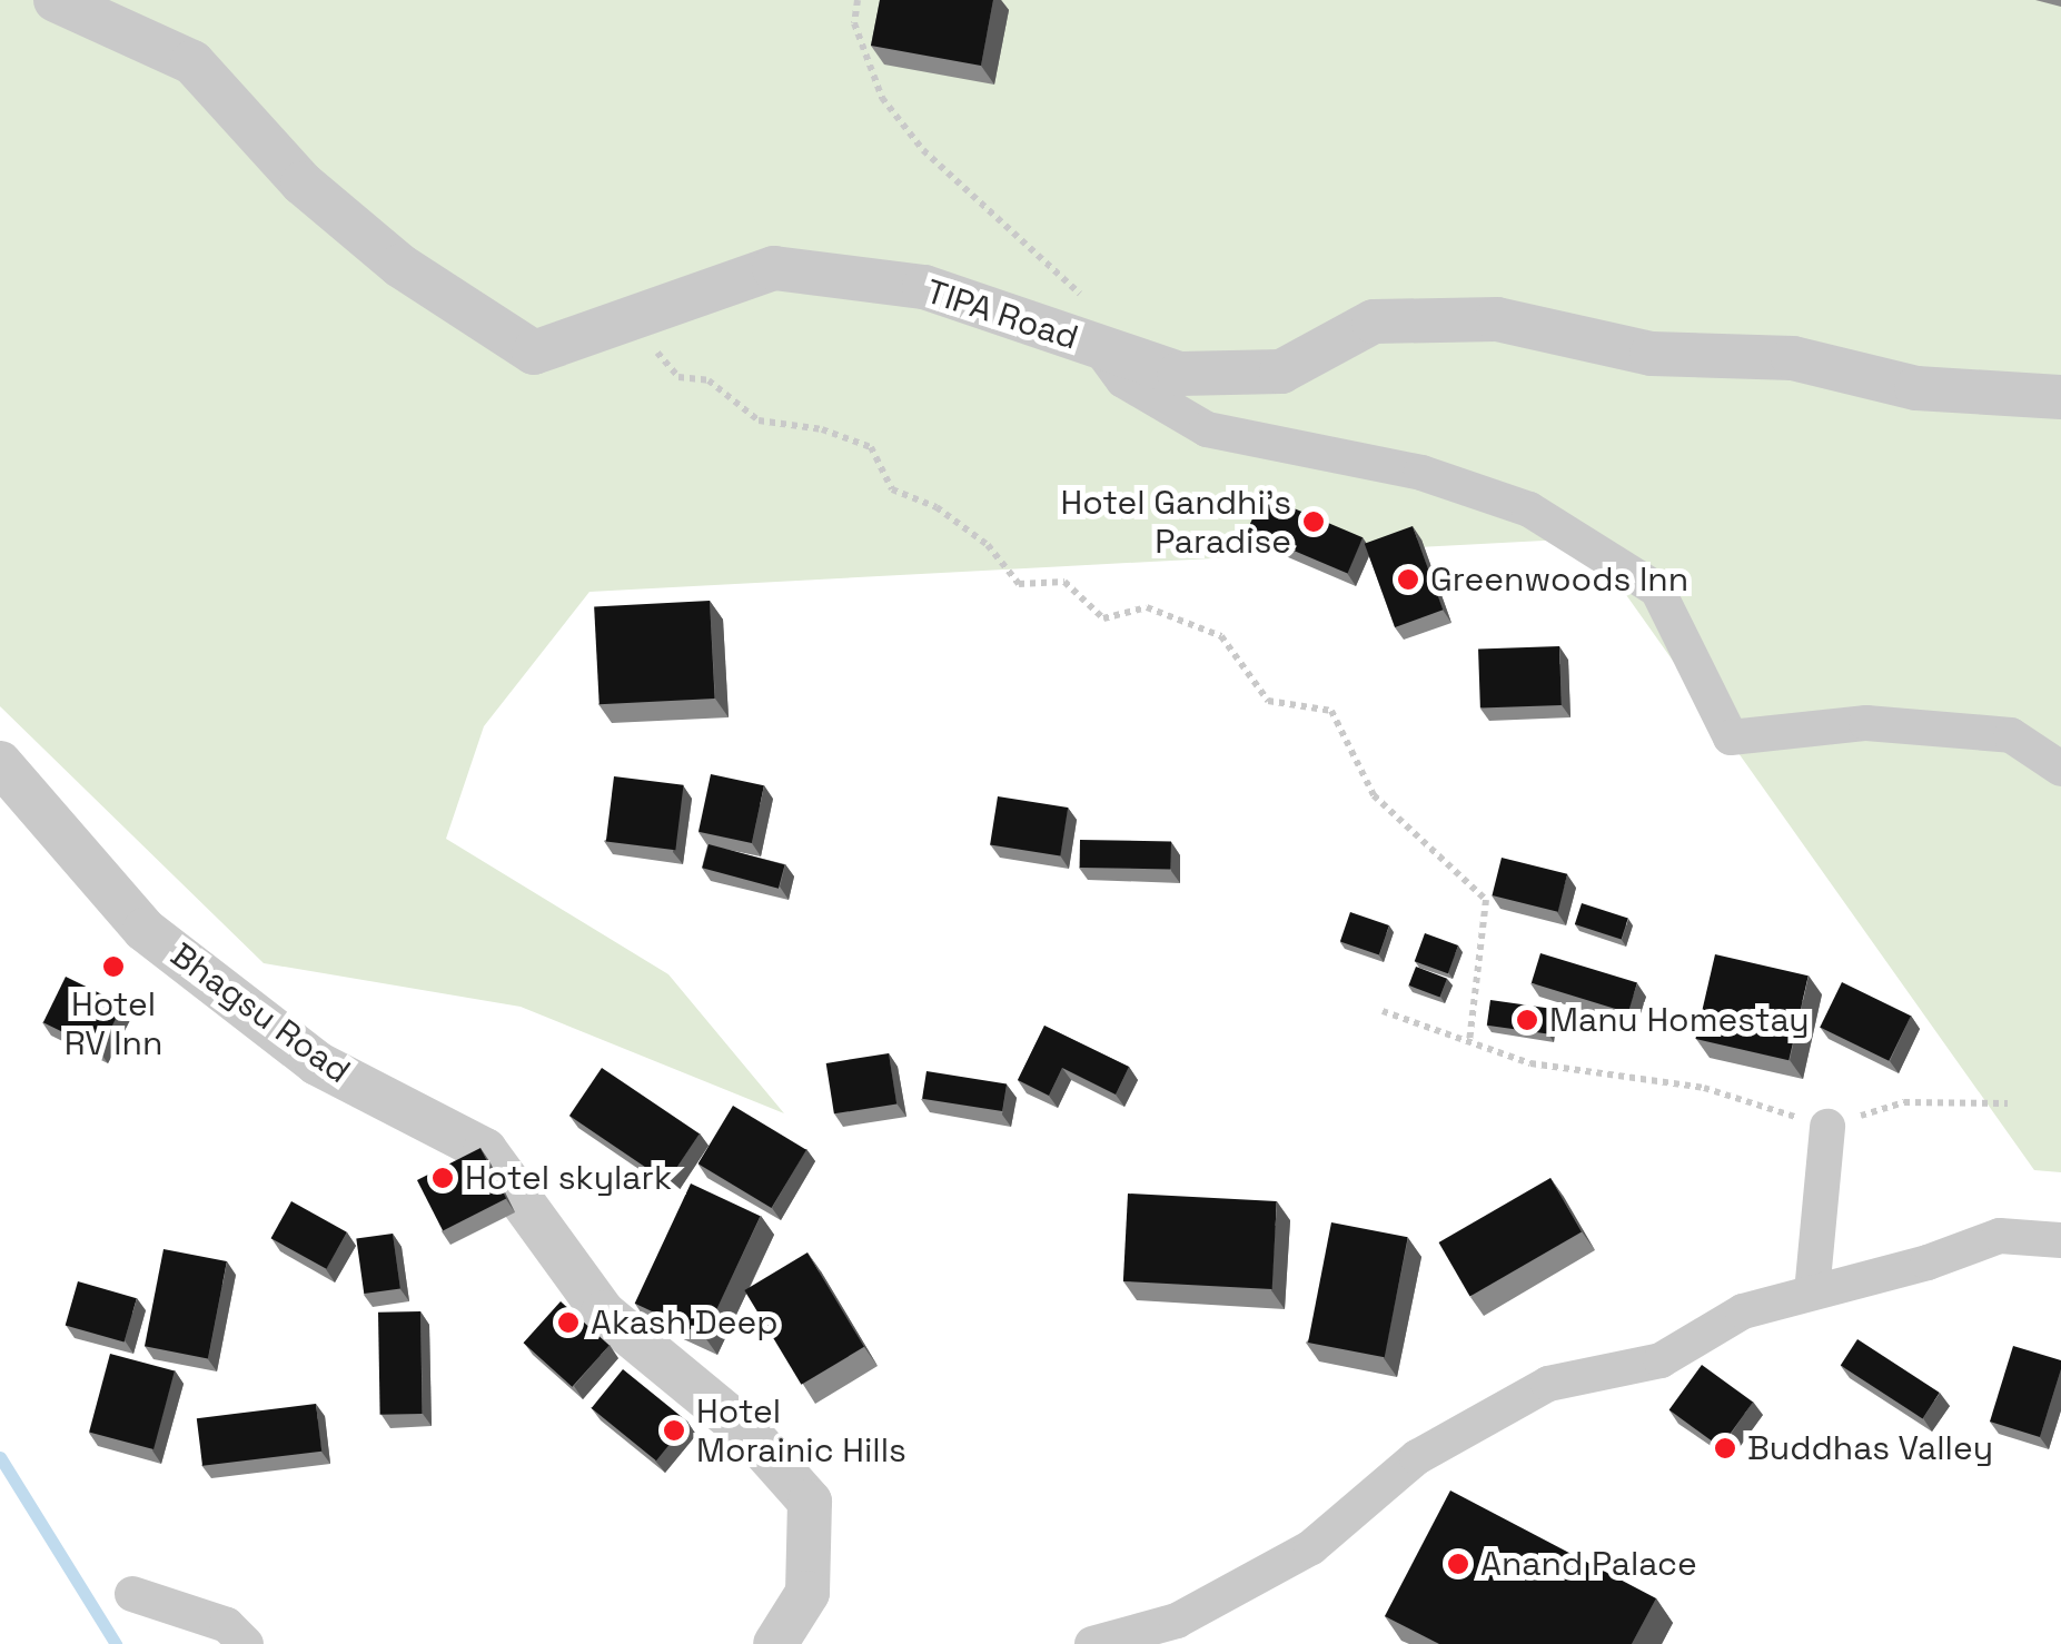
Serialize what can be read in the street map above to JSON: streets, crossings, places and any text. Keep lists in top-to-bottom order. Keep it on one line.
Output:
{"streets":{"street":["TIPA Road","Bhagsu Road"]},"places":["Hotel Gandhi's Paradise","Greenwoods Inn","Hotel RV Inn","Manu Homestay","Hotel skylark","Akash Deep","Hotel Morainic Hills","Buddhas Valley","Anand Palace"]}
